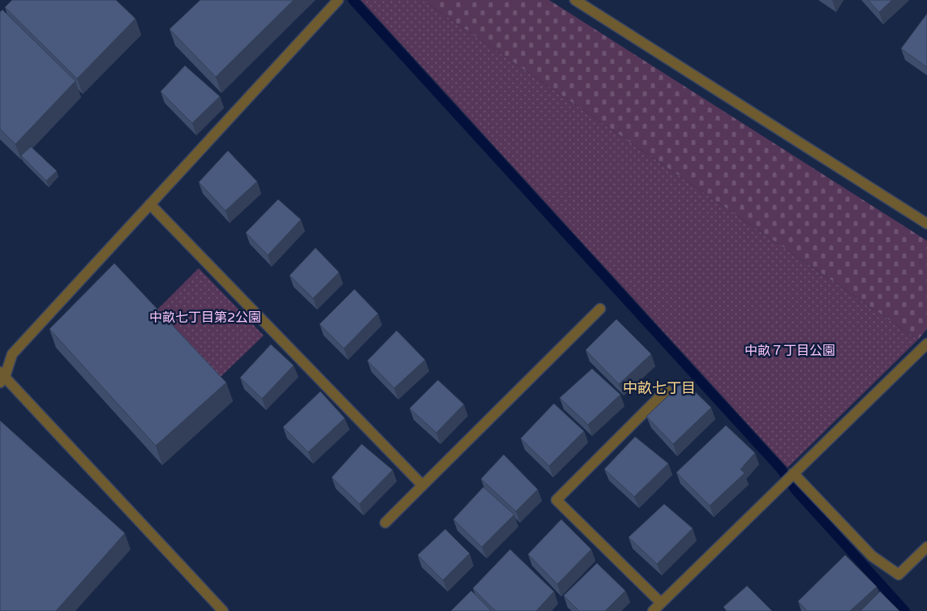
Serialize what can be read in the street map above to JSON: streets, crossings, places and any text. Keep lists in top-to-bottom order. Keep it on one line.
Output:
{"districts":["中畝七丁目"],"parks":["中畝七丁目第2公園","中畝７丁目公園"]}
